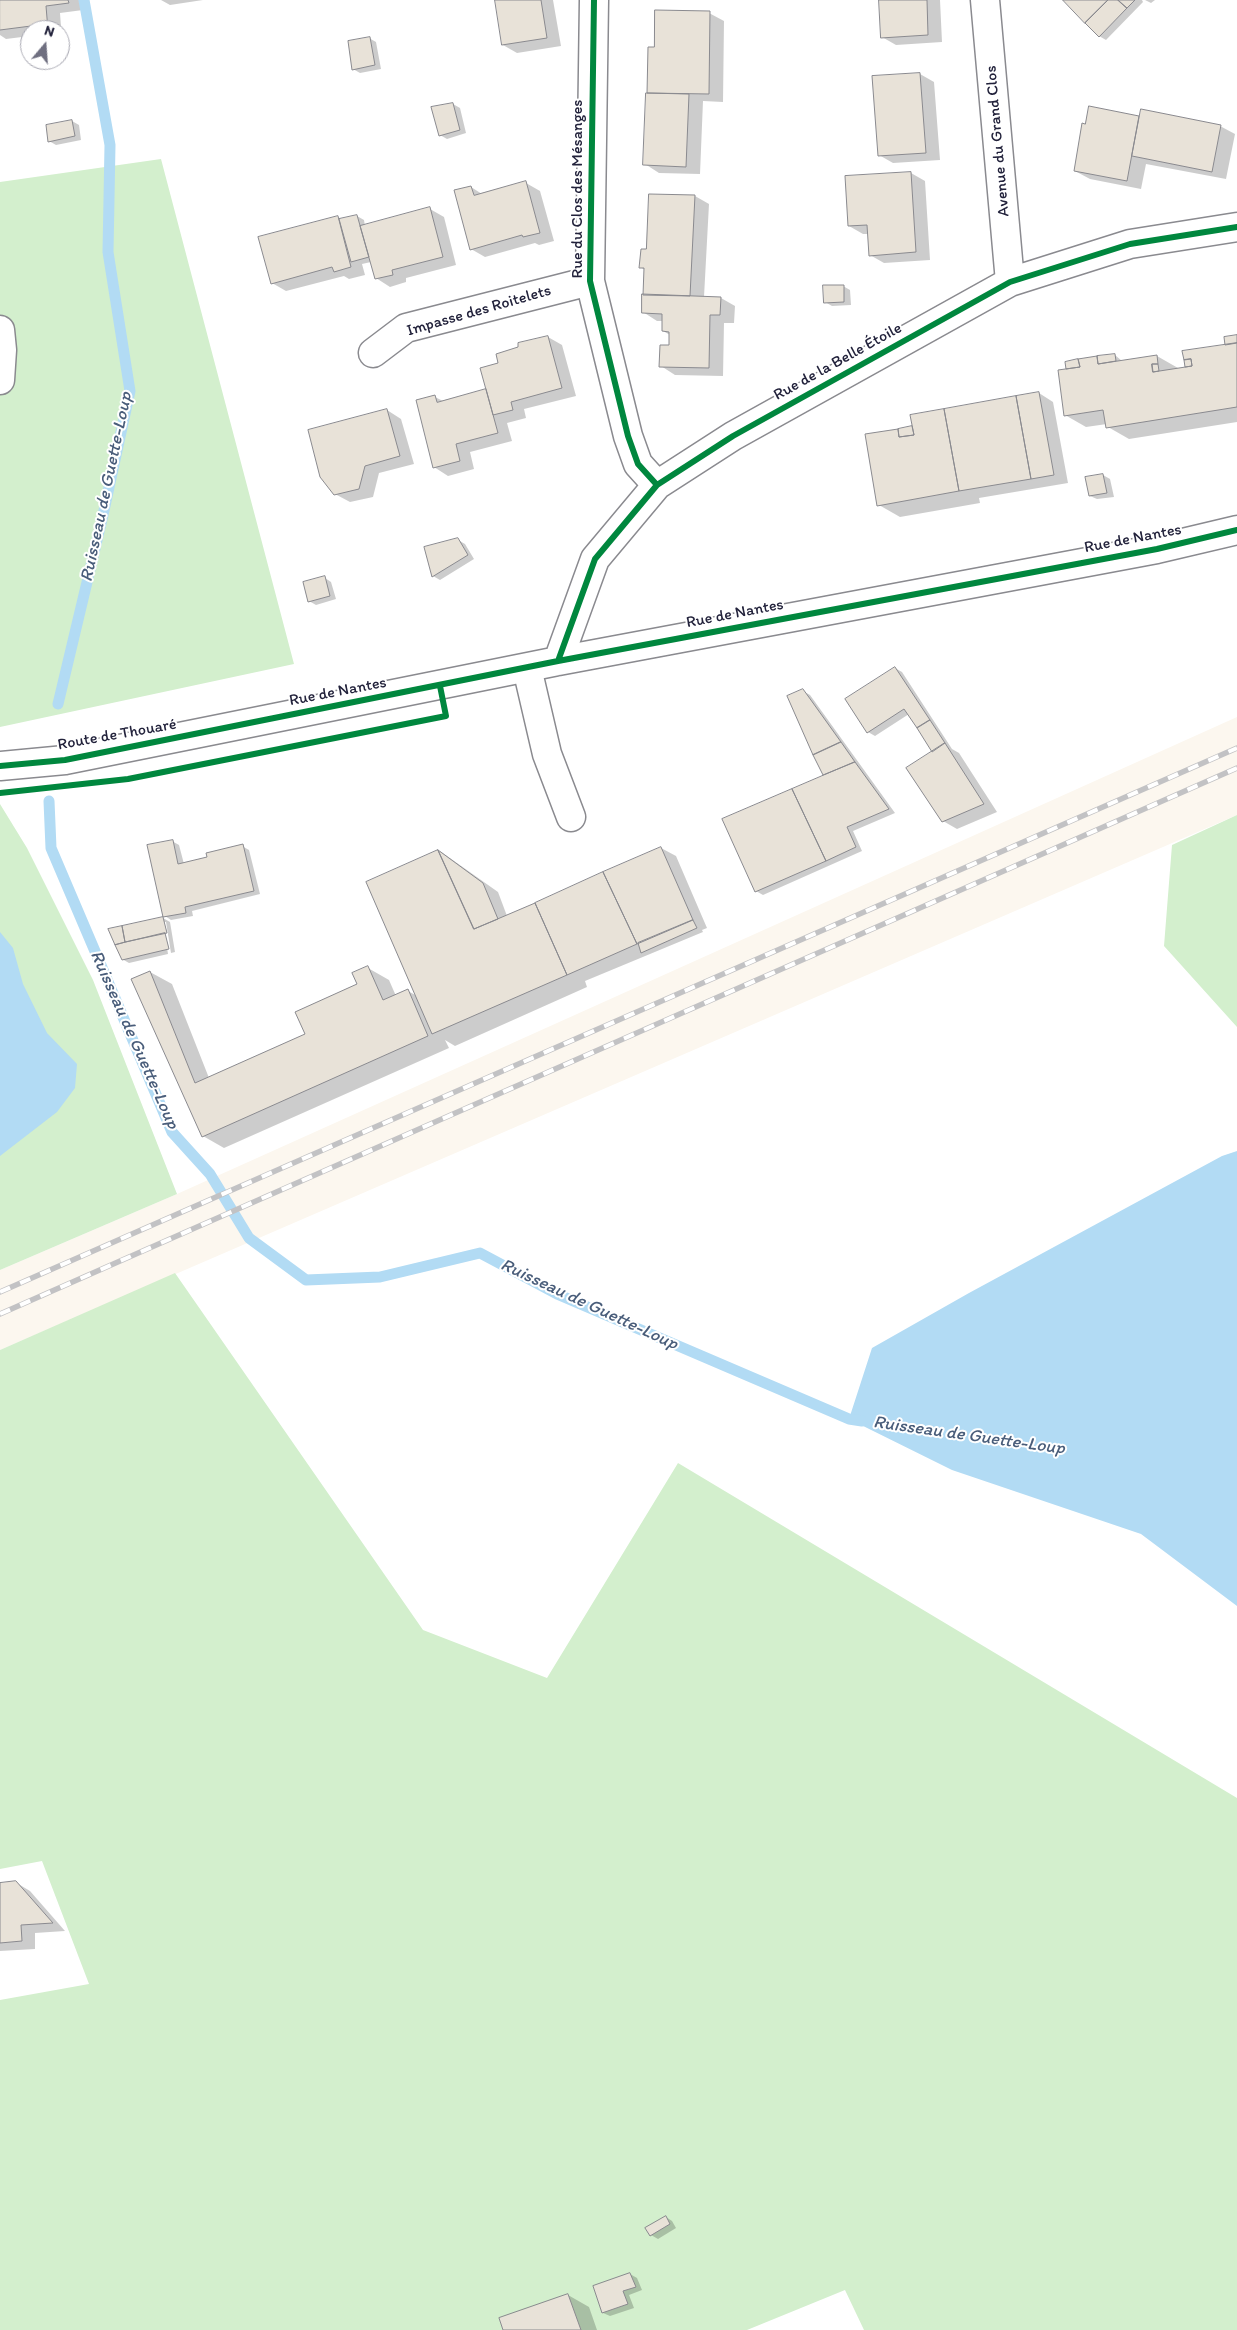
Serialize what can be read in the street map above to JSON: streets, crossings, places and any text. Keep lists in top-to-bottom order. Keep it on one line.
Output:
{"streets":{"street":["Avenue du Grand Clos","Rue du Clos des Mésanges","Impasse des Roitelets","Rue de la Belle Étoile","Rue de Nantes","Route de Thouaré"]},"crossings":[["Avenue du Grand Clos","Rue de la Belle Étoile"],["Rue du Clos des Mésanges","Impasse des Roitelets"],["Rue du Clos des Mésanges","Rue de la Belle Étoile"],["Rue de la Belle Étoile","Rue de Nantes"],["Rue de Nantes","Route de Thouaré"]],"water":["Ruisseau de Guette-Loup"],"north":"top"}
